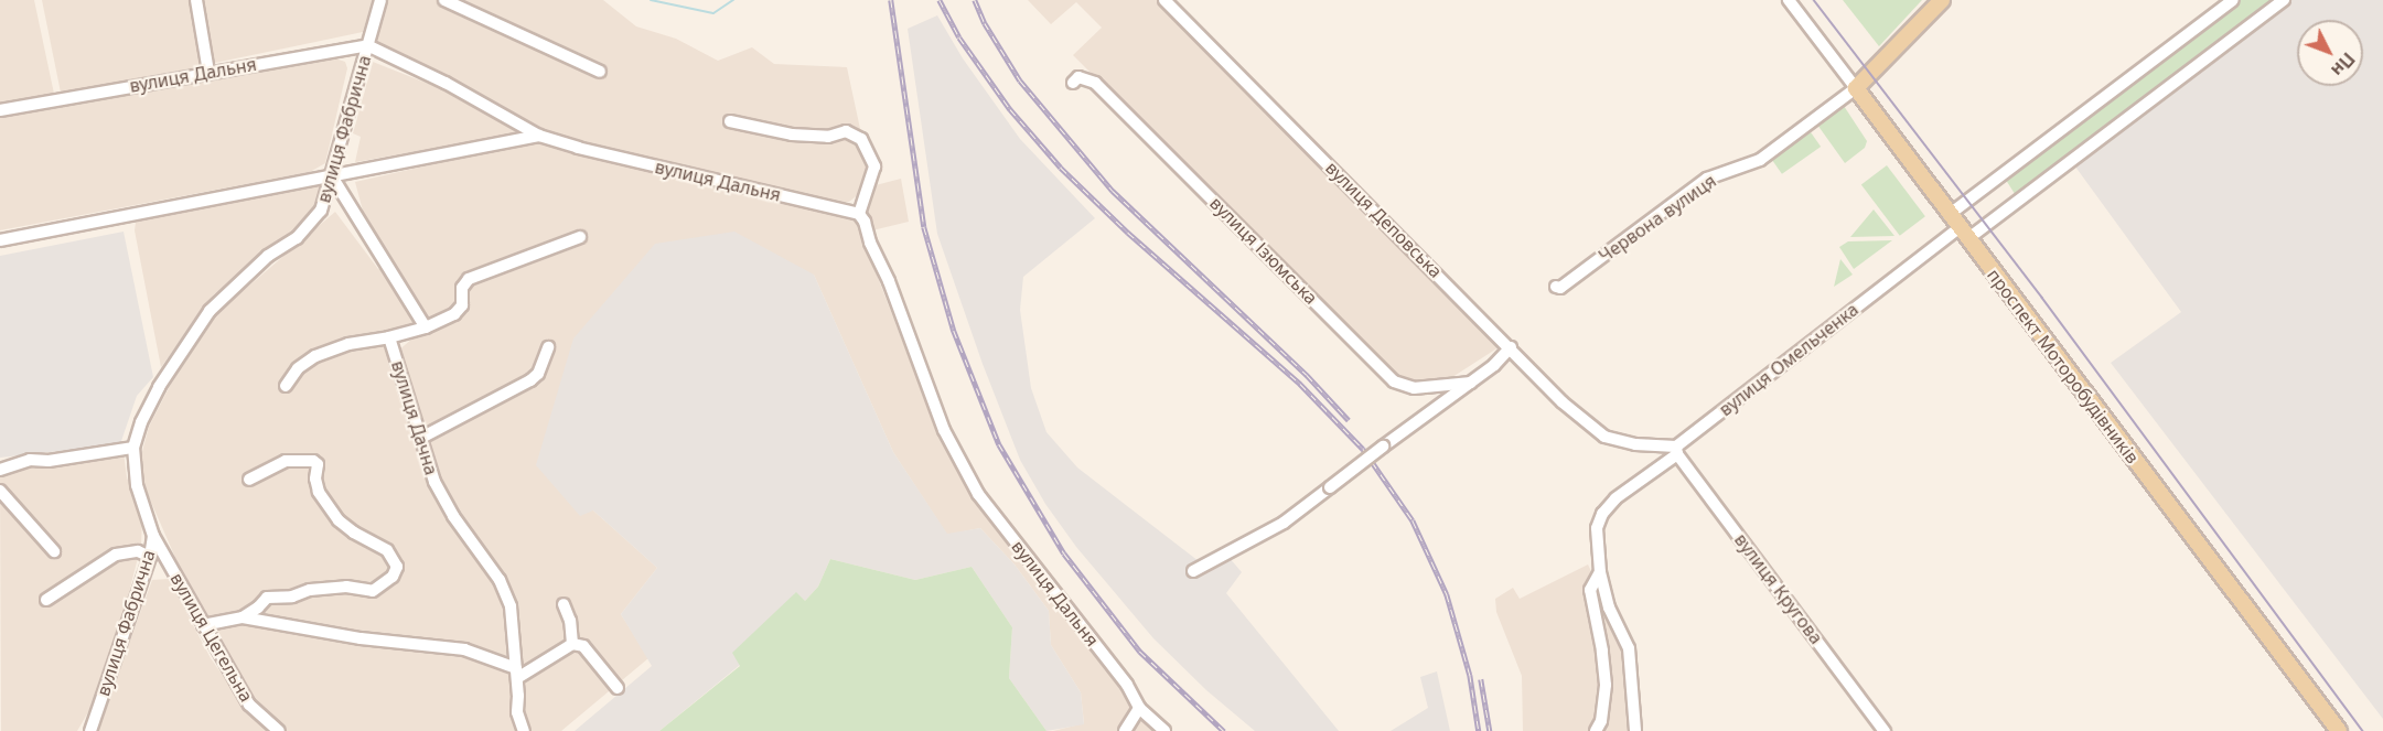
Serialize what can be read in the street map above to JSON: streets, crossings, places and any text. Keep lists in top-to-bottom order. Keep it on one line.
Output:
{"streets":{"main road":["Червона вулиця","проспект Моторобудівників"],"street":["вулиця Дальня","вулиця Фабрична","вулиця Деповська","вулиця Ізюмська","вулиця Омельченка","вулиця Дачна","вулиця Кругова","вулиця Цегельна"]},"crossings":[["вулиця Дальня","вулиця Фабрична"],["вулиця Фабрична","вулиця Цегельна"],["Червона вулиця","проспект Моторобудівників"],["вулиця Деповська","вулиця Омельченка"],["вулиця Деповська","вулиця Кругова"],["вулиця Омельченка","проспект Моторобудівників"],["вулиця Омельченка","вулиця Кругова"]],"north":"bottom right"}
